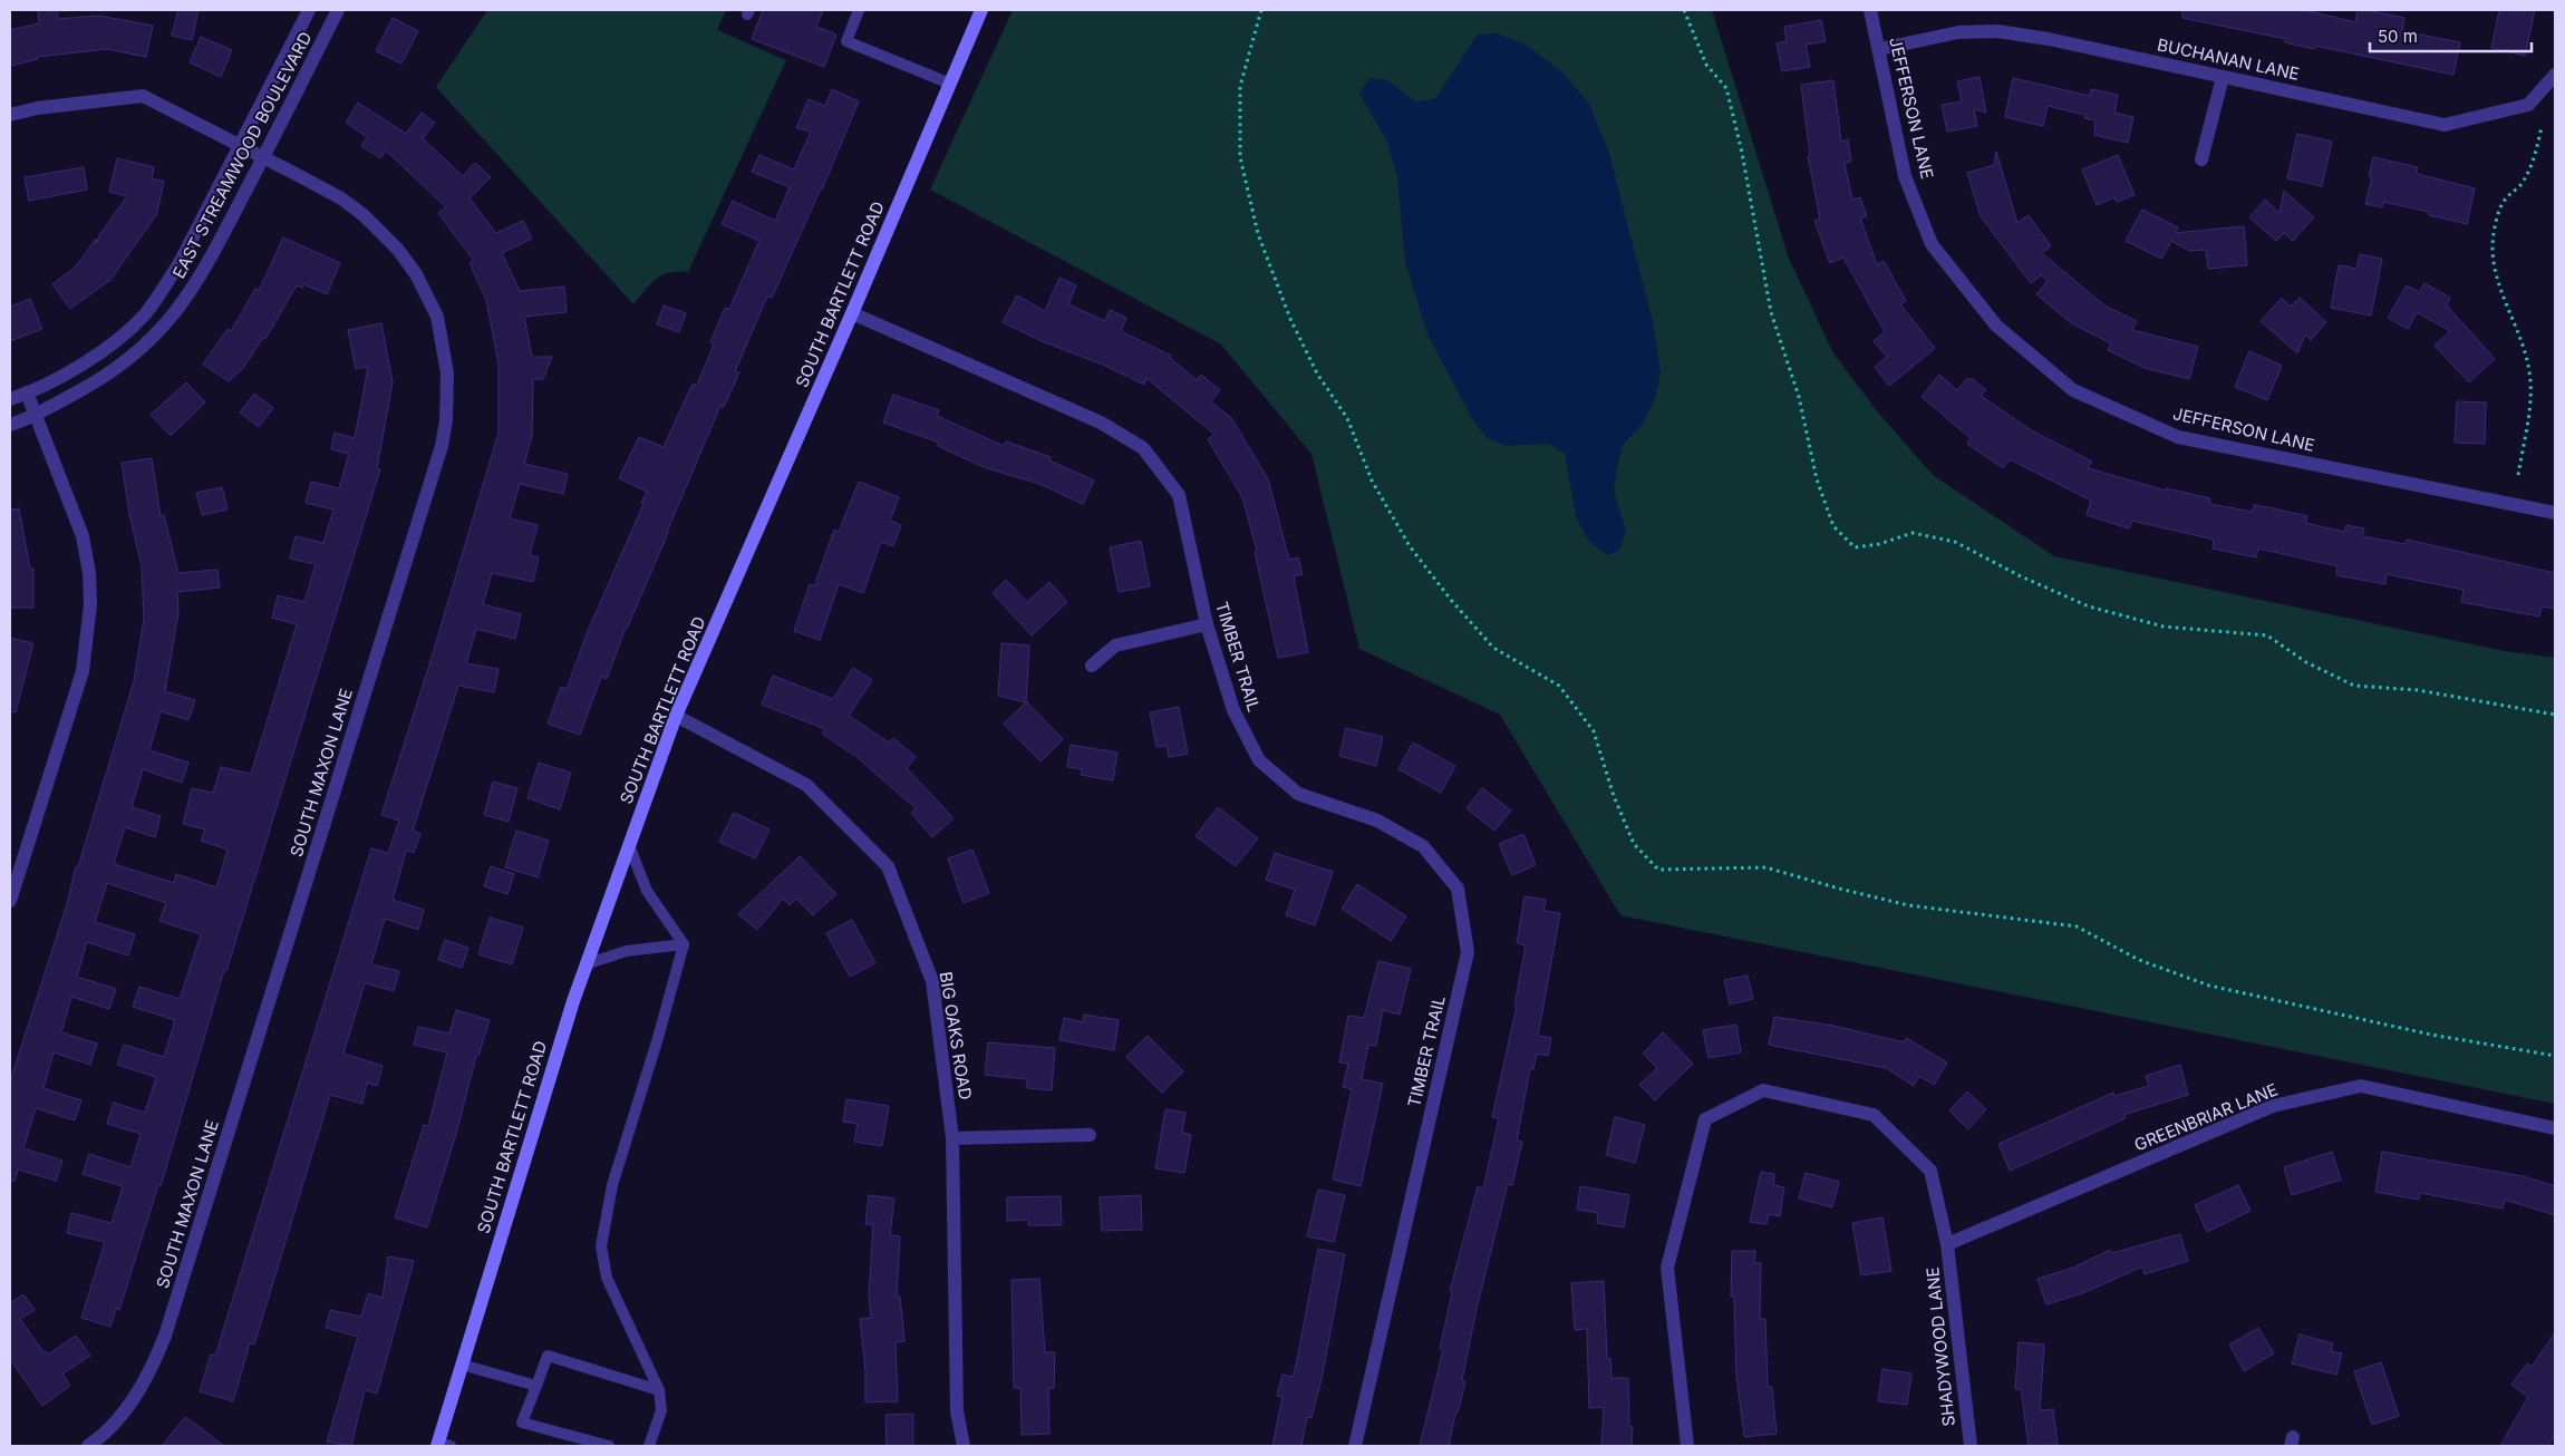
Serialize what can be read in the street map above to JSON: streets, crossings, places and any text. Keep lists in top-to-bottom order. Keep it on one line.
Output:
{"streets":{"main road":["SOUTH BARTLETT ROAD"],"street":["BUCHANAN LANE","JEFFERSON LANE","EAST STREAMWOOD BOULEVARD","TIMBER TRAIL","SOUTH MAXON LANE","BIG OAKS ROAD","GREENBRIAR LANE","SHADYWOOD LANE"]},"crossings":[["BUCHANAN LANE","JEFFERSON LANE"],["EAST STREAMWOOD BOULEVARD","SOUTH MAXON LANE"],["SOUTH BARTLETT ROAD","TIMBER TRAIL"],["SOUTH BARTLETT ROAD","BIG OAKS ROAD"],["GREENBRIAR LANE","SHADYWOOD LANE"]],"scale_bar":"50 m"}
